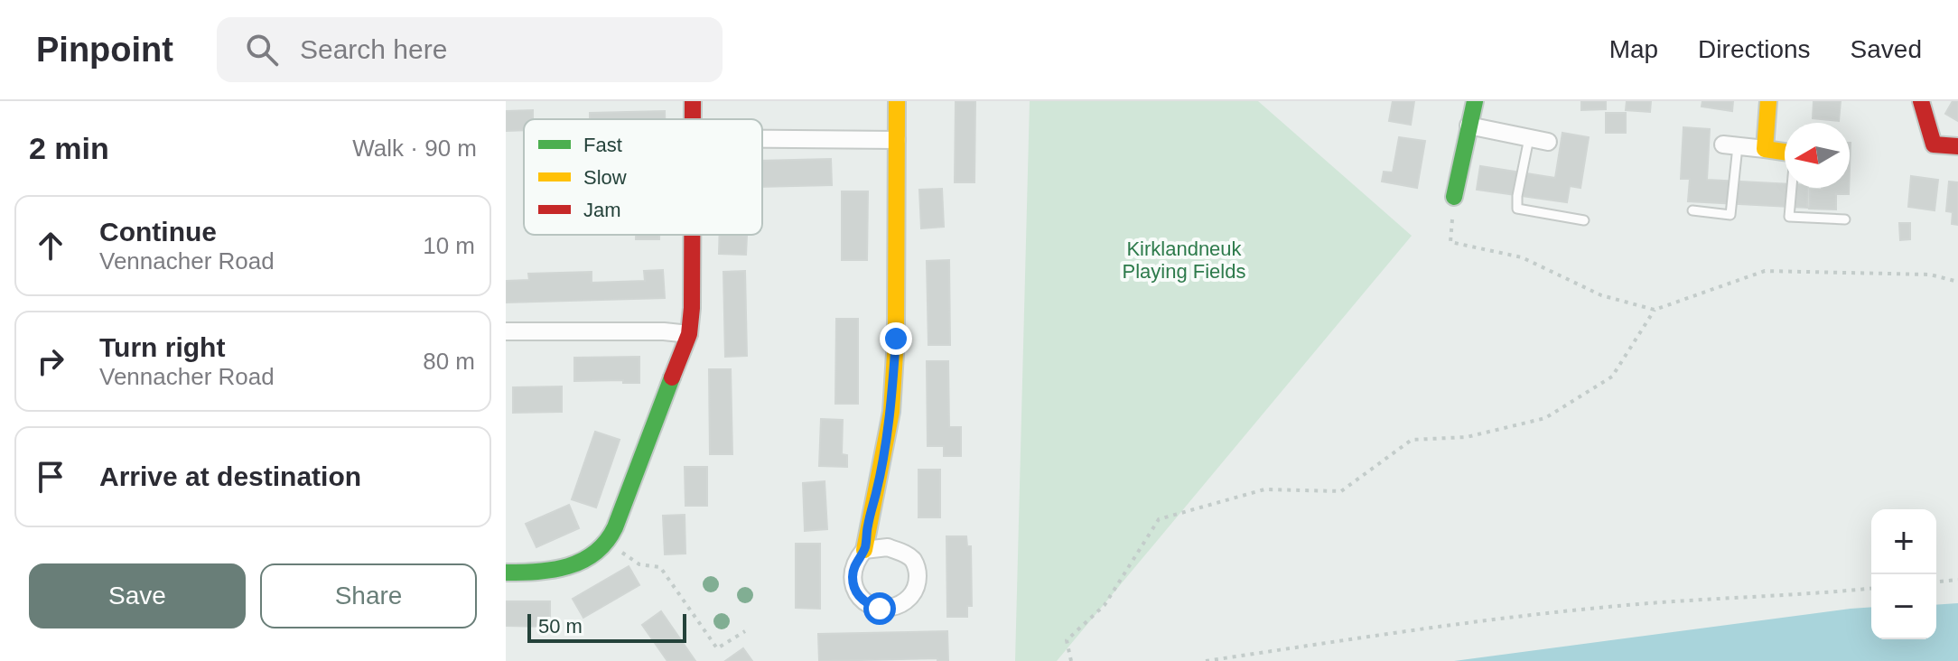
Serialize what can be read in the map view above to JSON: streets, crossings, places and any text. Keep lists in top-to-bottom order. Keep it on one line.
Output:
{"parks":["Kirklandneuk Playing Fields"],"legend":["Fast","Slow","Jam"],"scale_bar":"50 m","north":"left","page":{"header":"Pinpoint","search":"Search here","nav":["Map","Directions","Saved"],"heading":["2 min","Walk · 90 m"],"list":[["Continue","Vennacher Road","10 m"],["Turn right","Vennacher Road","80 m"],"Arrive at destination"],"map_buttons":["+","−"],"buttons":["Save","Share"],"scale":"50 m"}}
